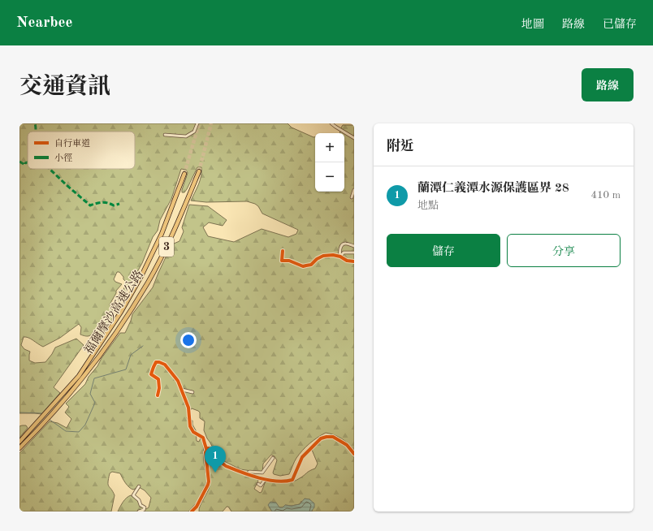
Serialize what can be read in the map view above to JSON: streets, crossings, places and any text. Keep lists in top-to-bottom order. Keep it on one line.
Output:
{"streets":{"highway":["3","福爾摩沙高速公路"]},"legend":["自行車道","小徑"],"page":{"header":"Nearbee","nav":["地圖","路線","已儲存"],"title":"交通資訊","buttons":["路線",["儲存","分享"]],"heading":"附近","map_buttons":["+","−"],"list":[{"mark":"1","name":"蘭潭仁義潭水源保護區界 28","note":"地點","value":"410 m"}],"pins":"1"}}
